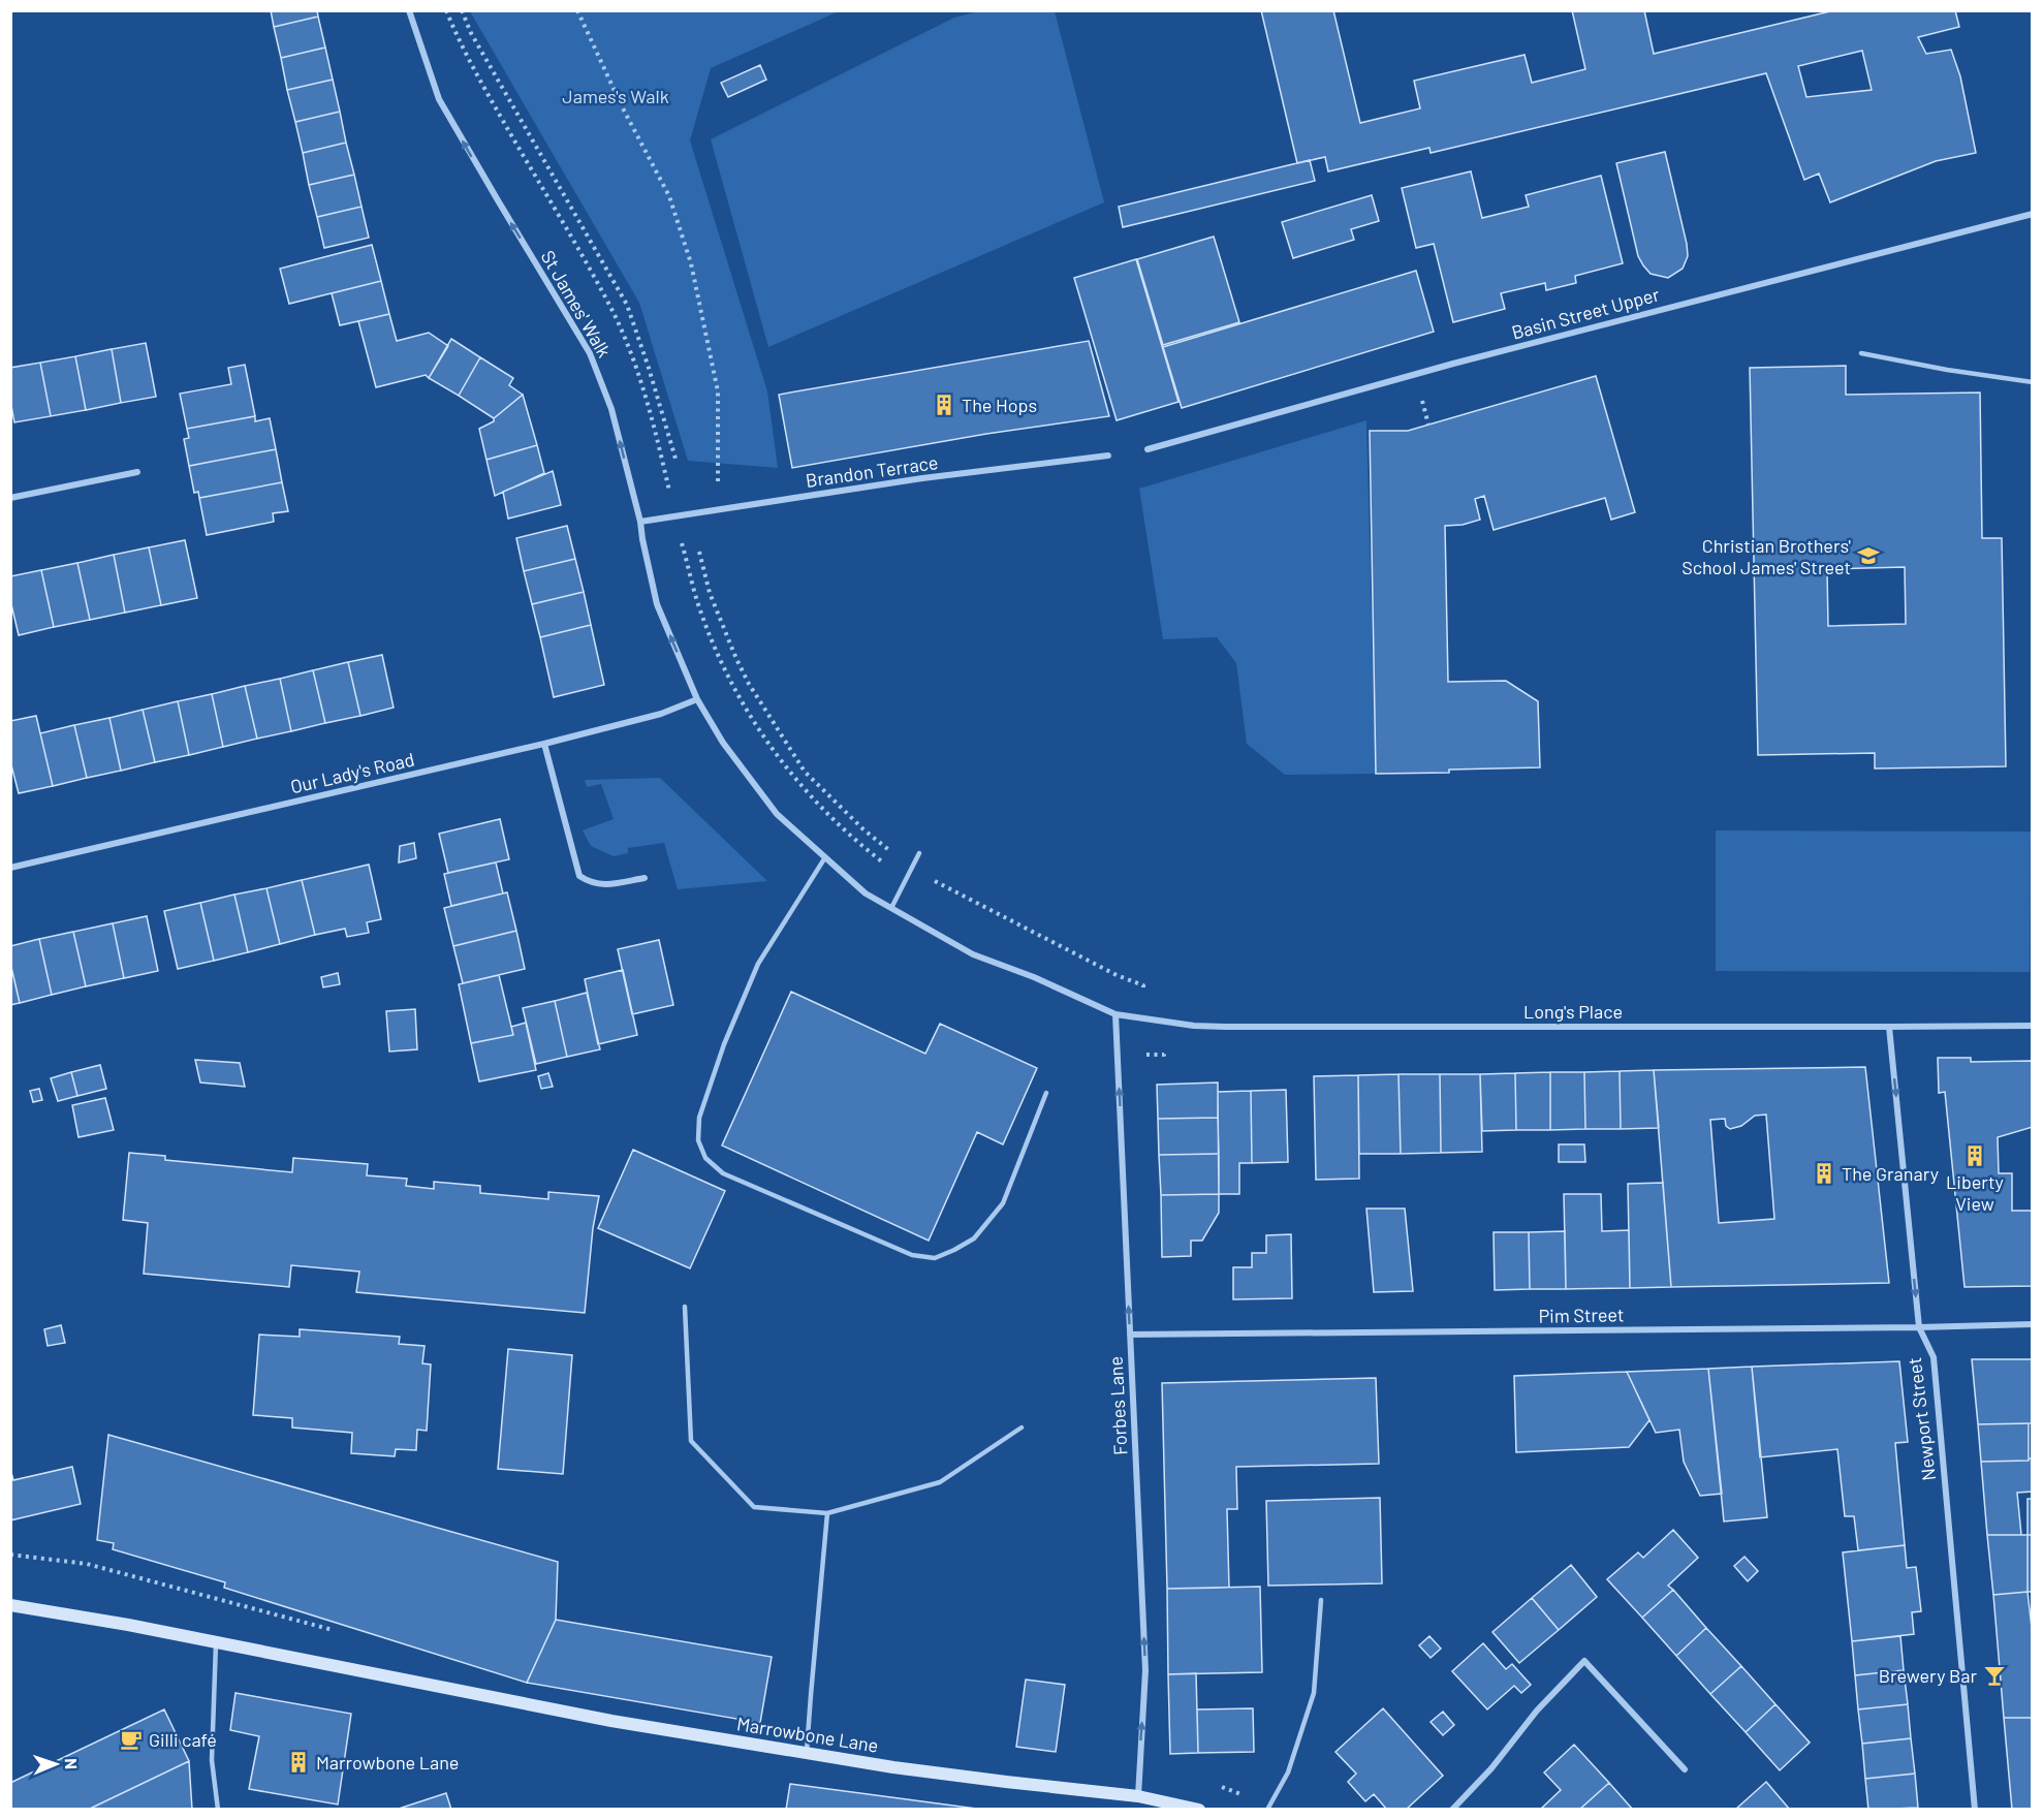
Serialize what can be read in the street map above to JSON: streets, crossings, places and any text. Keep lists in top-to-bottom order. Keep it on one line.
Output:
{"streets":{"main road":["Marrowbone Lane"],"street":["St James' Walk","Basin Street Upper","Brandon Terrace","Our Lady's Road","Long's Place","Pim Street","Forbes Lane","Newport Street"]},"crossings":[["St James' Walk","Brandon Terrace"],["St James' Walk","Our Lady's Road"],["St James' Walk","Long's Place"],["Long's Place","Forbes Lane"],["Long's Place","Newport Street"],["Pim Street","Forbes Lane"],["Pim Street","Newport Street"],["Forbes Lane","Marrowbone Lane"]],"one_way":["St James' Walk","Forbes Lane","Newport Street"],"parks":["James's Walk"],"places":{"building":["The Hops","Liberty View","The Granary","Marrowbone Lane"],"school or university":["Christian Brothers' School James' Street"],"bar":["Brewery Bar"],"cafe":["Gilli café"]},"north":"right"}
